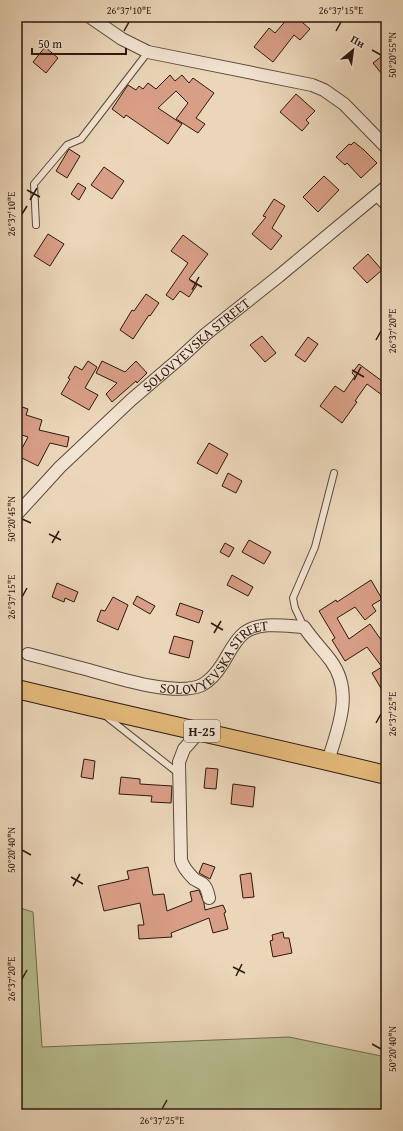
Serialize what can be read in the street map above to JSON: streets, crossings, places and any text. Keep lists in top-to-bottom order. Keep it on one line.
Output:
{"streets":{"main road":["Н-25"],"street":["SOLOVYEVSKA STREET"]},"scale_bar":"50 m","north":"top right","coordinates":["26°37'10\"E","26°37'15\"E","50°20'55\"N","26°37'20\"E","50°20'45\"N","26°37'25\"E","50°20'40\"N"]}
